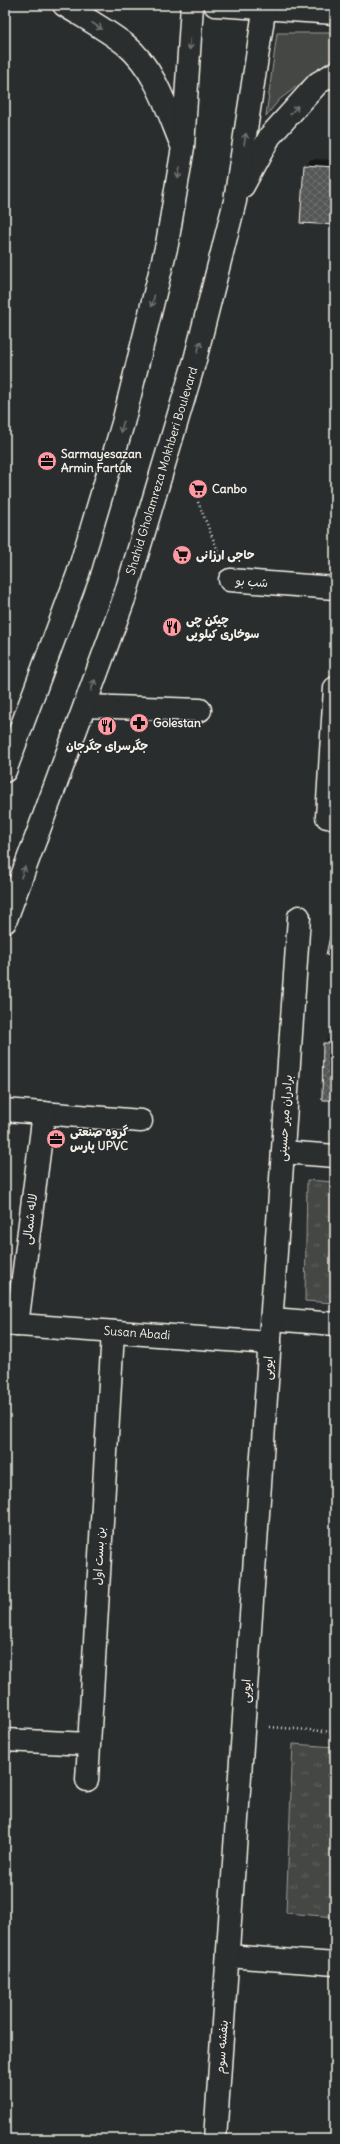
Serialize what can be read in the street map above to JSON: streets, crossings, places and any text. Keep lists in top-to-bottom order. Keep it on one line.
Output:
{"streets":{"street":["Shahid Gholamreza Mokhberi Boulevard","شب بو","برادران میر حسینی","لاله شمالی","Susan Abadi","ایوبی","بن بست اول","بنفشه سوم"]},"crossings":[["برادران میر حسینی","ایوبی"],["لاله شمالی","Susan Abadi"],["Susan Abadi","ایوبی"],["Susan Abadi","بن بست اول"],["ایوبی","بنفشه سوم"]],"places":{"office":["Sarmayesazan Armin Fartak","گروه صنعتی پارس UPVC"],"supermarket":["Canbo","حاجی ارزانی"],"restaurant":["چیکن چی سوخاری کیلویی","جگرسرای جگرجان"],"pharmacy":["Golestan"]}}
